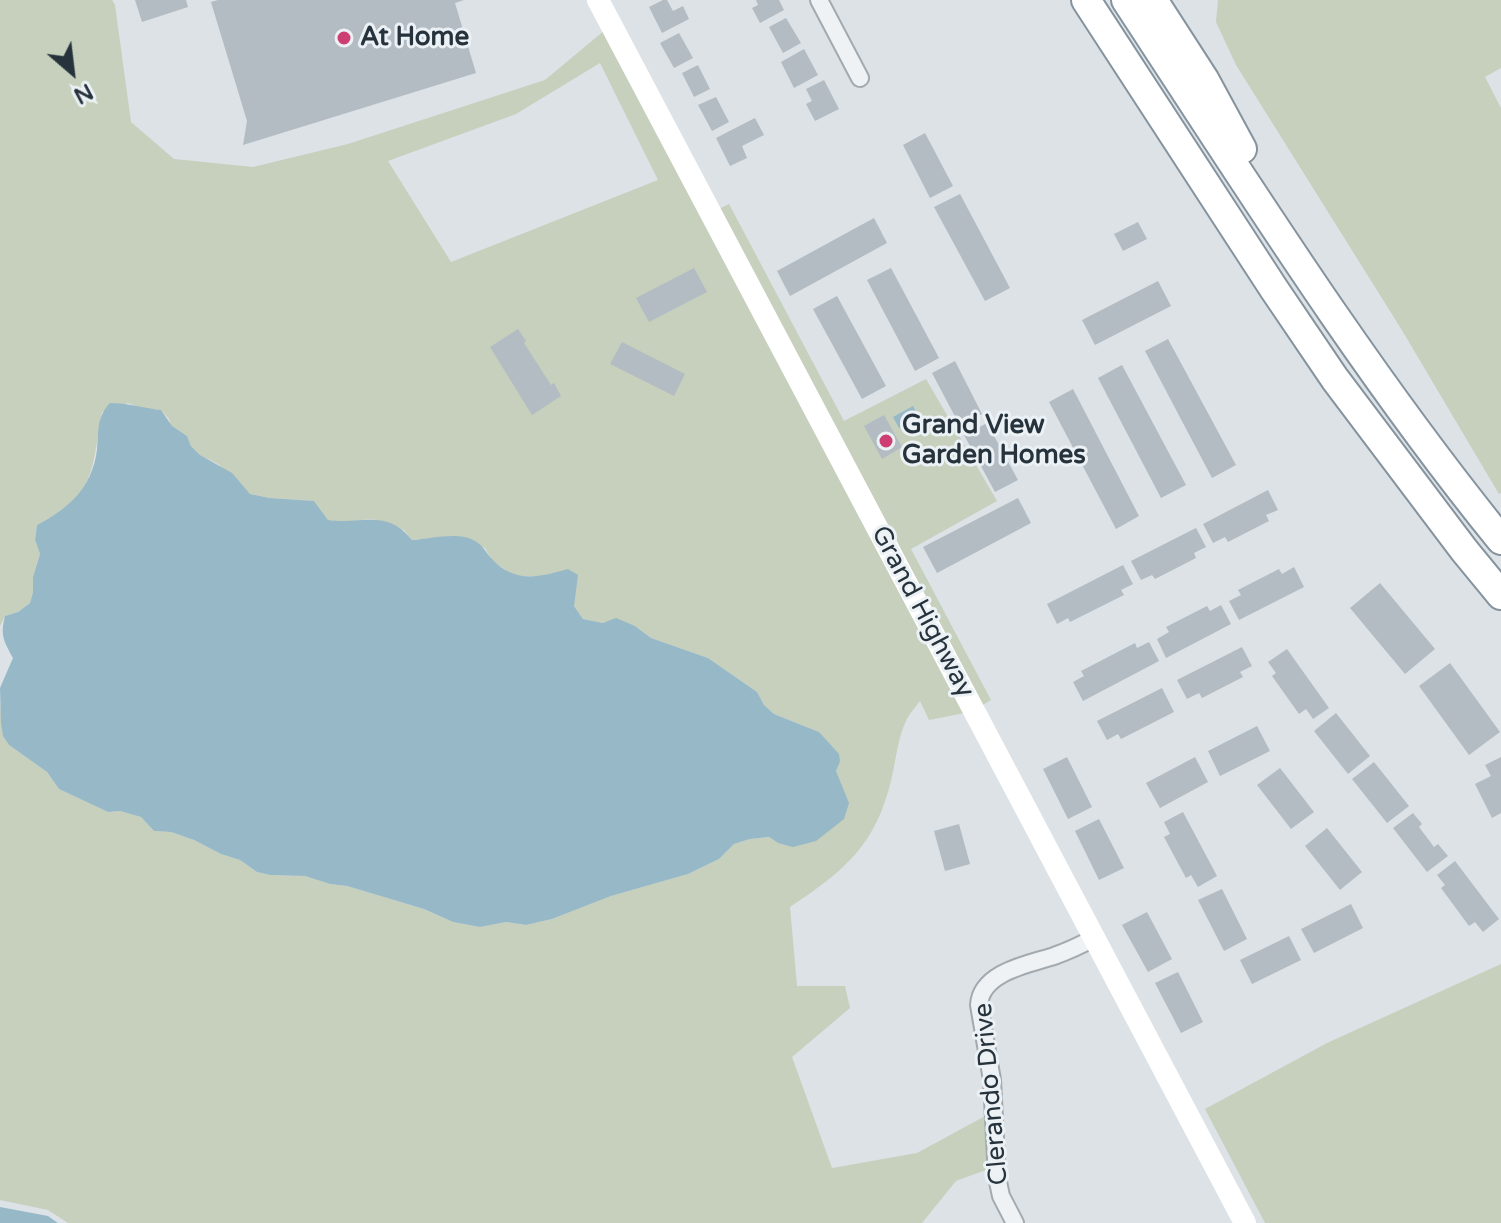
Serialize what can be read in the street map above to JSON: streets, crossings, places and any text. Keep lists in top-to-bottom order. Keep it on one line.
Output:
{"streets":{"street":["Grand Highway","Clerando Drive"]},"crossings":[["Grand Highway","Clerando Drive"]],"places":["At Home","Grand View Garden Homes"],"north":"bottom right"}
